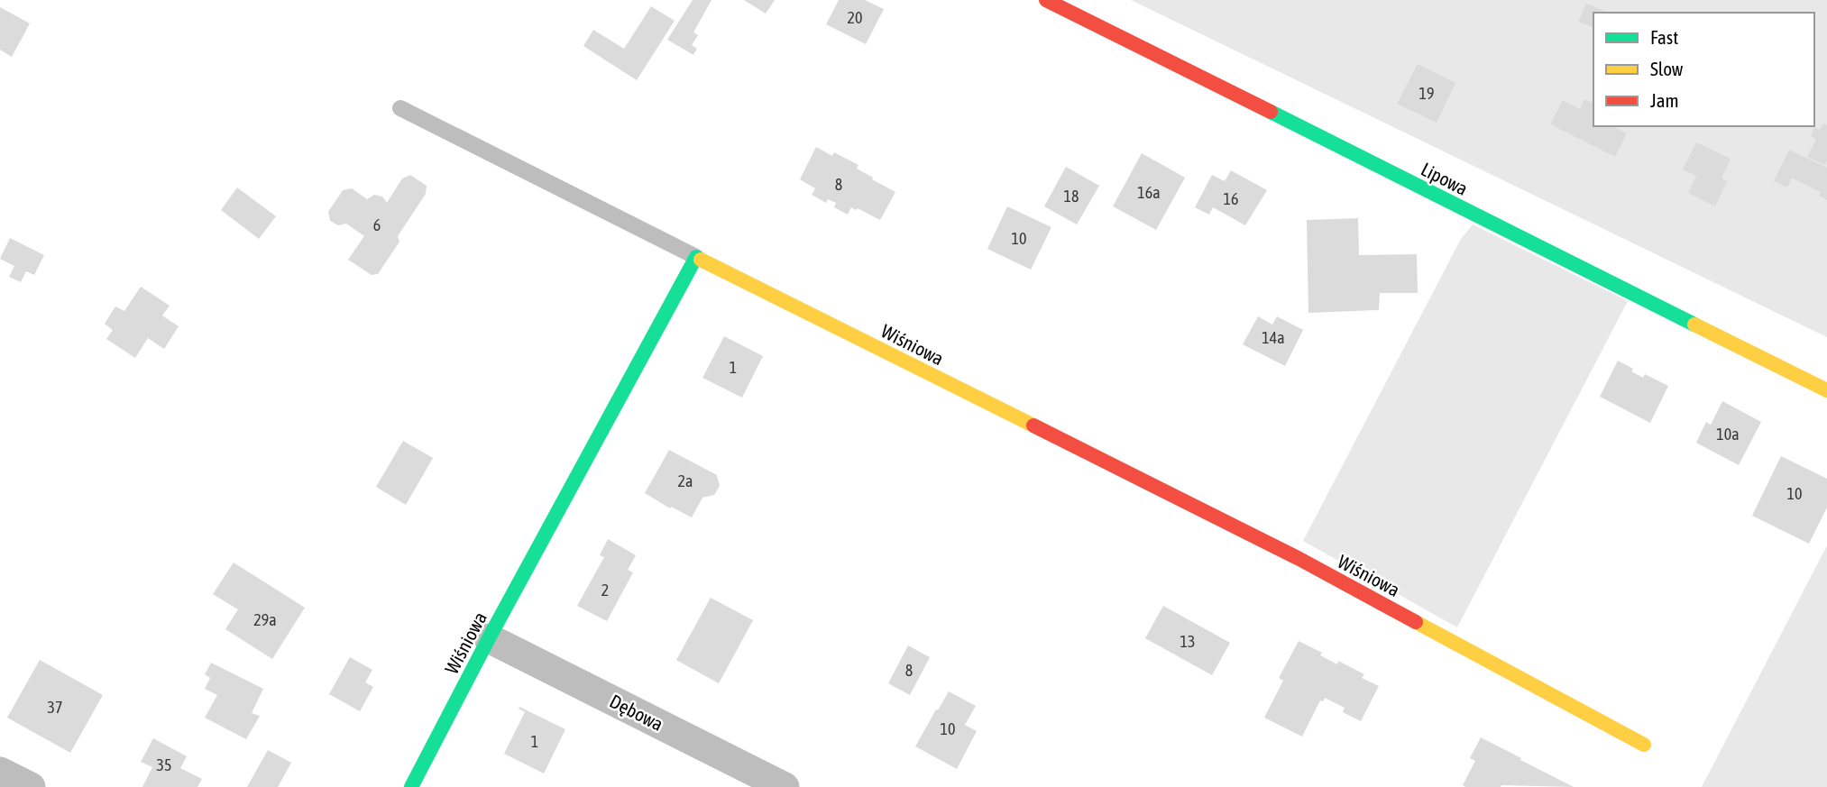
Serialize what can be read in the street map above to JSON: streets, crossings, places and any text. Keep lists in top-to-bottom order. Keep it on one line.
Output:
{"streets":{"street":["Lipowa","Wiśniowa","Dębowa"]},"crossings":[["Wiśniowa","Dębowa"]],"house_numbers":["20","19","8","16a","18","16","6","10","14a","1","10a","2a","10","2","29a","13","8","37","10","1","35"],"legend":["Fast","Slow","Jam"]}
